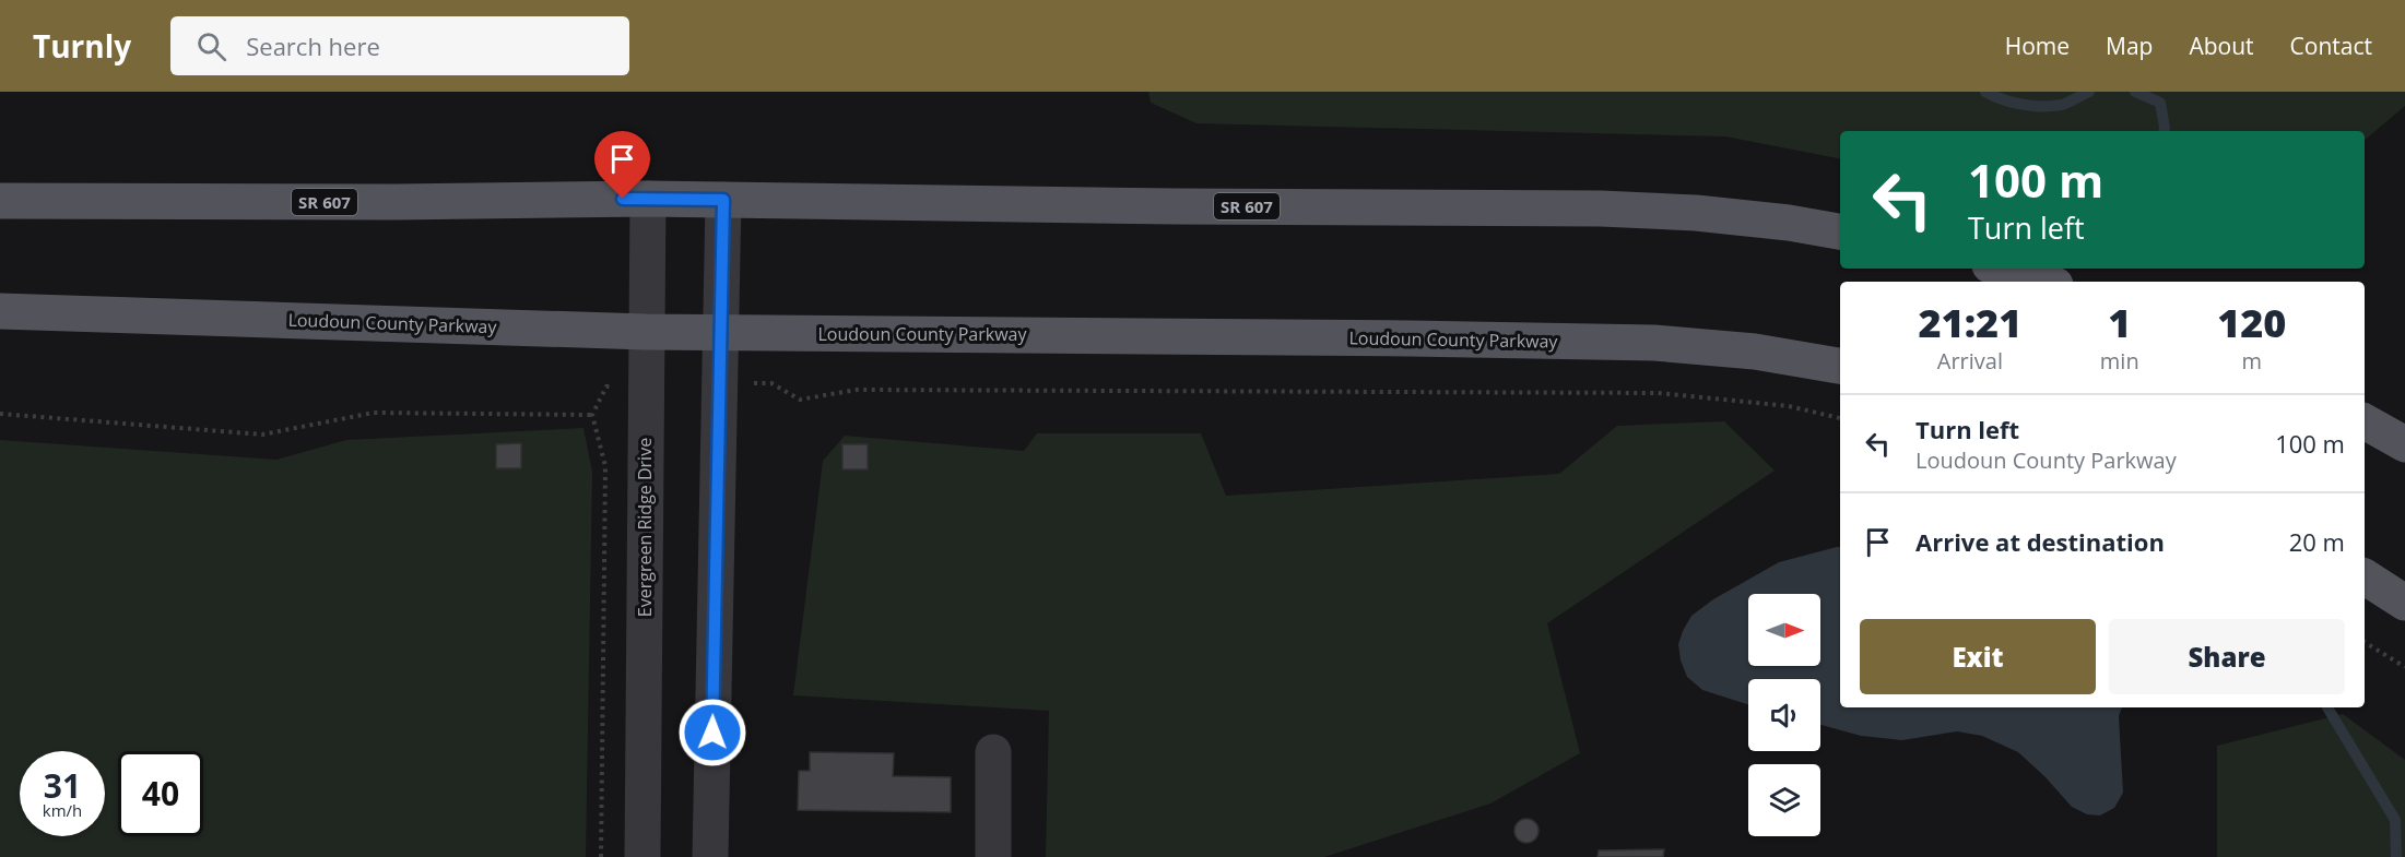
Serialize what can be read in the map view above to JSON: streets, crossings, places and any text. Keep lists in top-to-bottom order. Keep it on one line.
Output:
{"streets":{"main road":["SR 607","Loudoun County Parkway"],"street":["Evergreen Ridge Drive"]},"crossings":[["SR 607","Evergreen Ridge Drive"],["Loudoun County Parkway","Evergreen Ridge Drive"]],"north":"right","page":{"header":"Turnly","search":"Search here","nav":["Home","Map","About","Contact"],"turn":["100 m","Turn left"],"eta":["21:21","Arrival","1","min","120","m"],"list":[{"name":"Turn left","note":"Loudoun County Parkway","value":"100 m"},{"name":"Arrive at destination","value":"20 m"}],"buttons":["Exit","Share"],"speed":"31 km/h","limit":"40"}}
